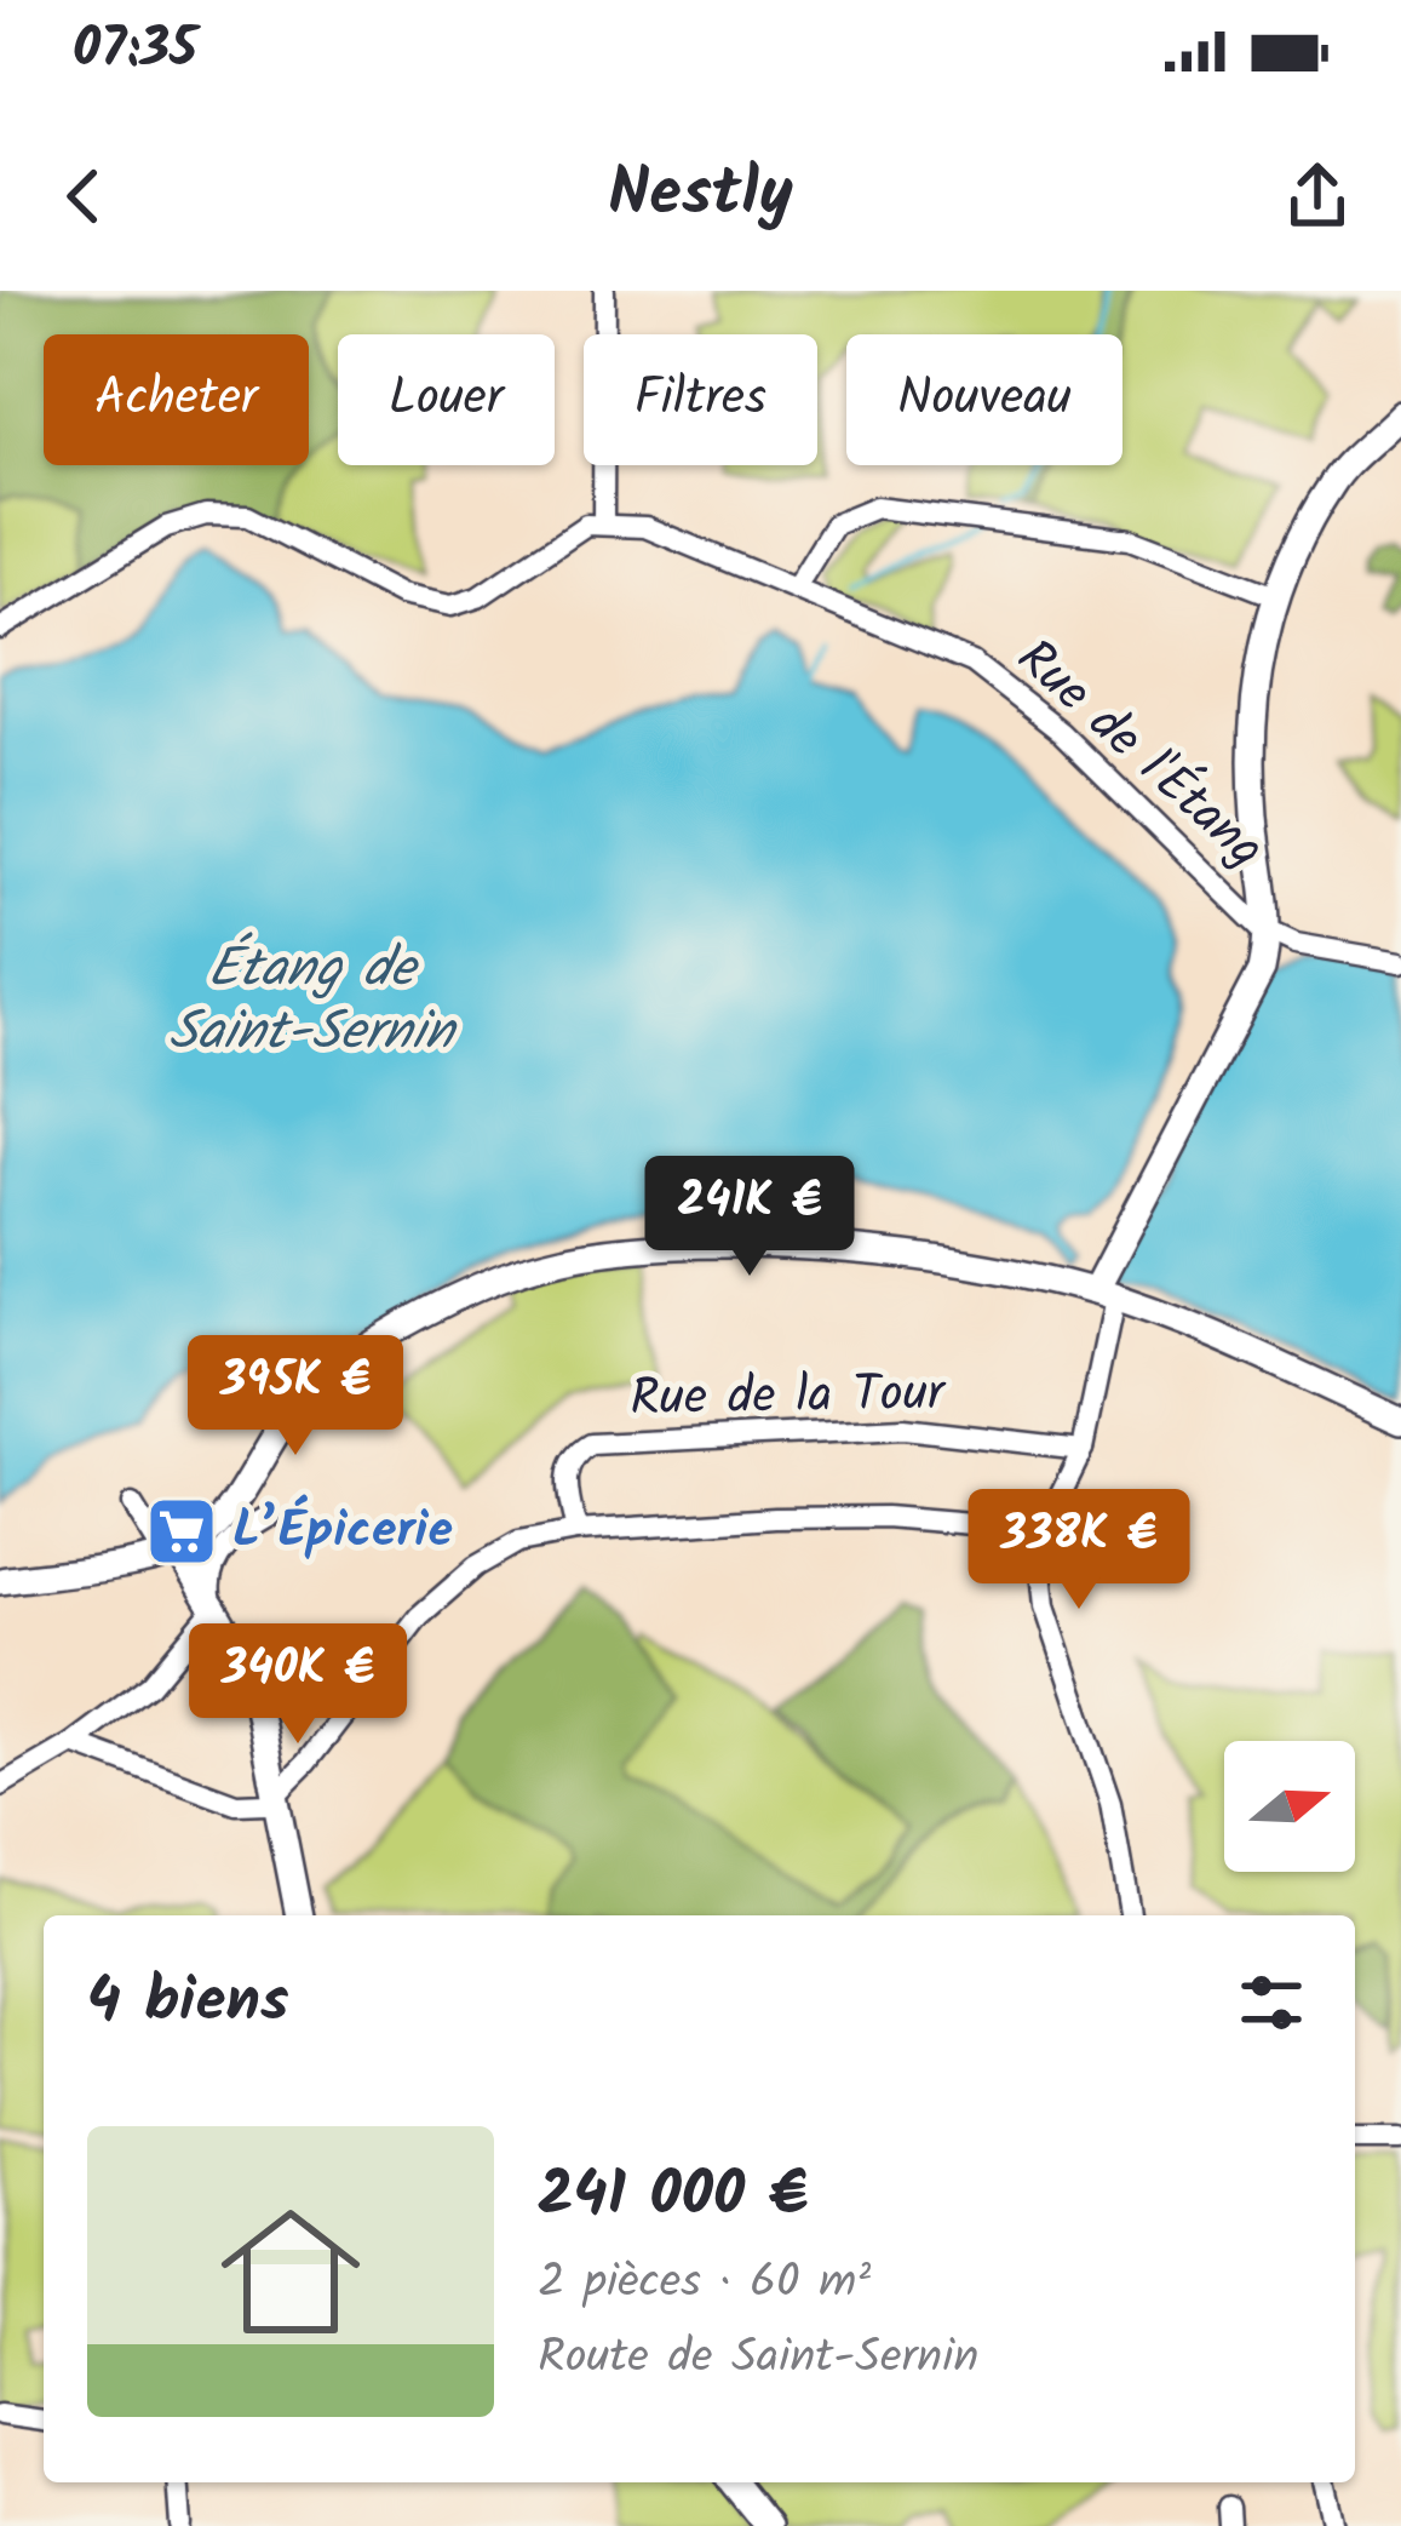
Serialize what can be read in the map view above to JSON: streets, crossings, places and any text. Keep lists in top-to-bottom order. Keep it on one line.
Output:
{"streets":{"street":["Rue de l'Étang","Rue de la Tour"]},"water":["Étang de Saint-Sernin"],"places":{"supermarket":["L’Épicerie"]},"north":"right","page":{"status":"07:35","header":"Nestly","chip":["Acheter","Louer","Filtres","Nouveau"],"price":["241K €","395K €","338K €","340K €"],"heading":"4 biens","list":[{"name":"241 000 €","note":"2 pièces · 60 m² · Route de Saint-Sernin"}]}}
